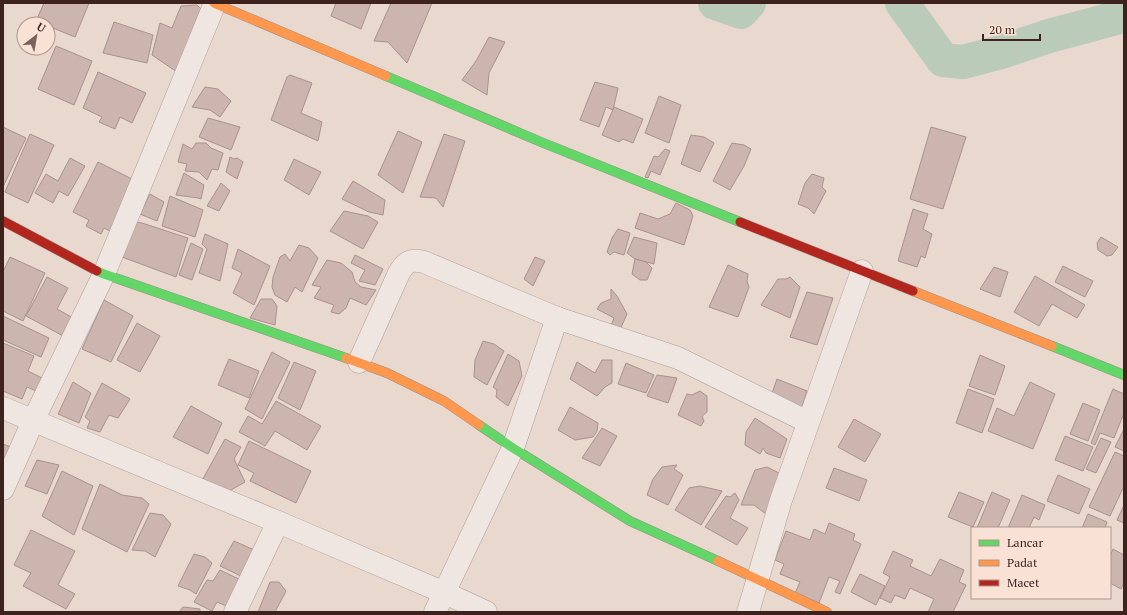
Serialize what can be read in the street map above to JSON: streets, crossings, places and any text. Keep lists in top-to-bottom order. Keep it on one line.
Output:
{"legend":["Lancar","Padat","Macet"],"scale_bar":"20 m","north":"top right"}
